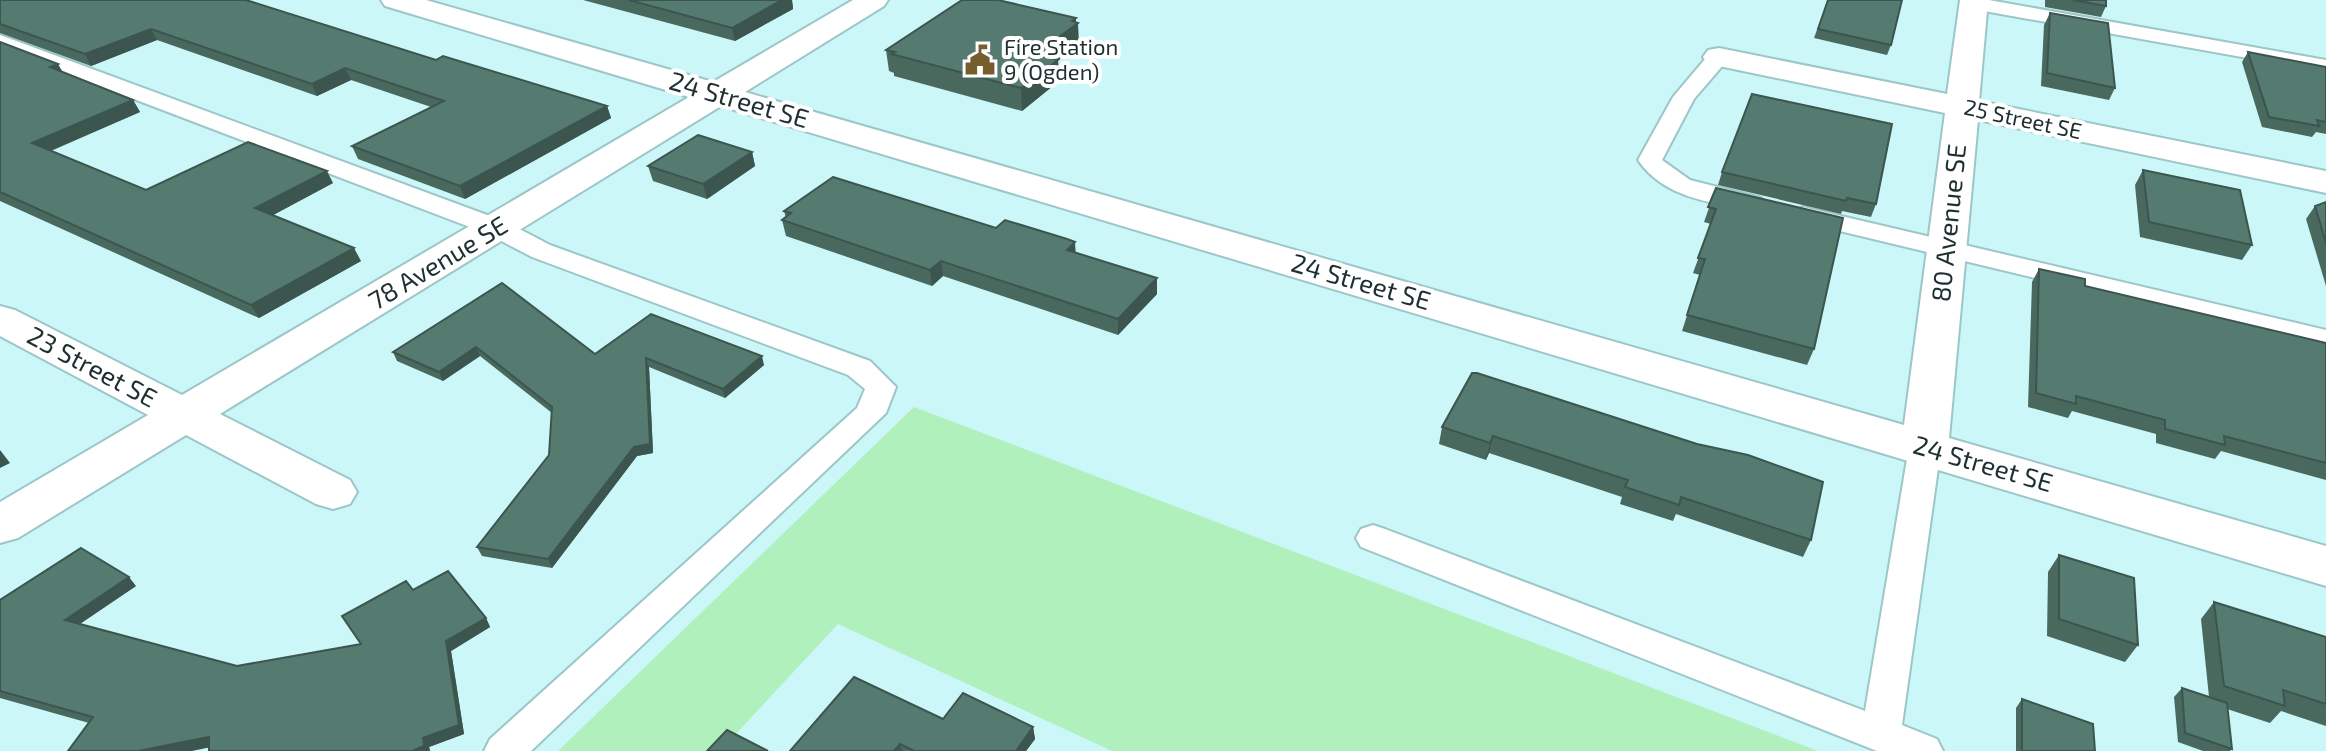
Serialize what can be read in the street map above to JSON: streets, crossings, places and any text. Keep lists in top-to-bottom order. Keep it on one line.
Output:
{"streets":{"street":["24 Street SE","25 Street SE","80 Avenue SE","78 Avenue SE","23 Street SE"]},"crossings":[["24 Street SE","80 Avenue SE"],["24 Street SE","78 Avenue SE"],["25 Street SE","80 Avenue SE"],["78 Avenue SE","23 Street SE"]],"places":{"public building":["Fire Station 9 (Ogden)"]}}
